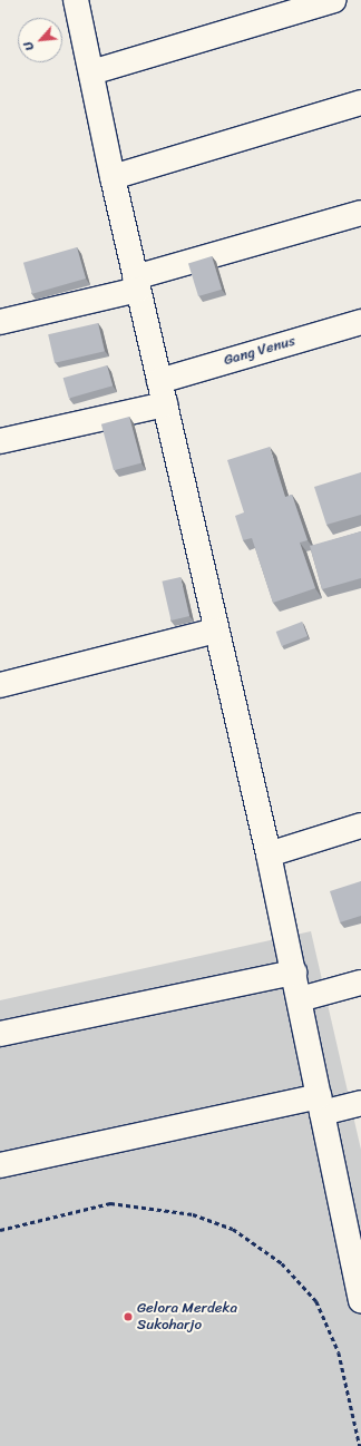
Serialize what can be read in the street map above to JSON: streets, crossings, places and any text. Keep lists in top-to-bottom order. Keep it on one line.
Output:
{"streets":{"street":["Gang Venus"]},"places":["Gelora Merdeka Sukoharjo"],"north":"bottom left"}
